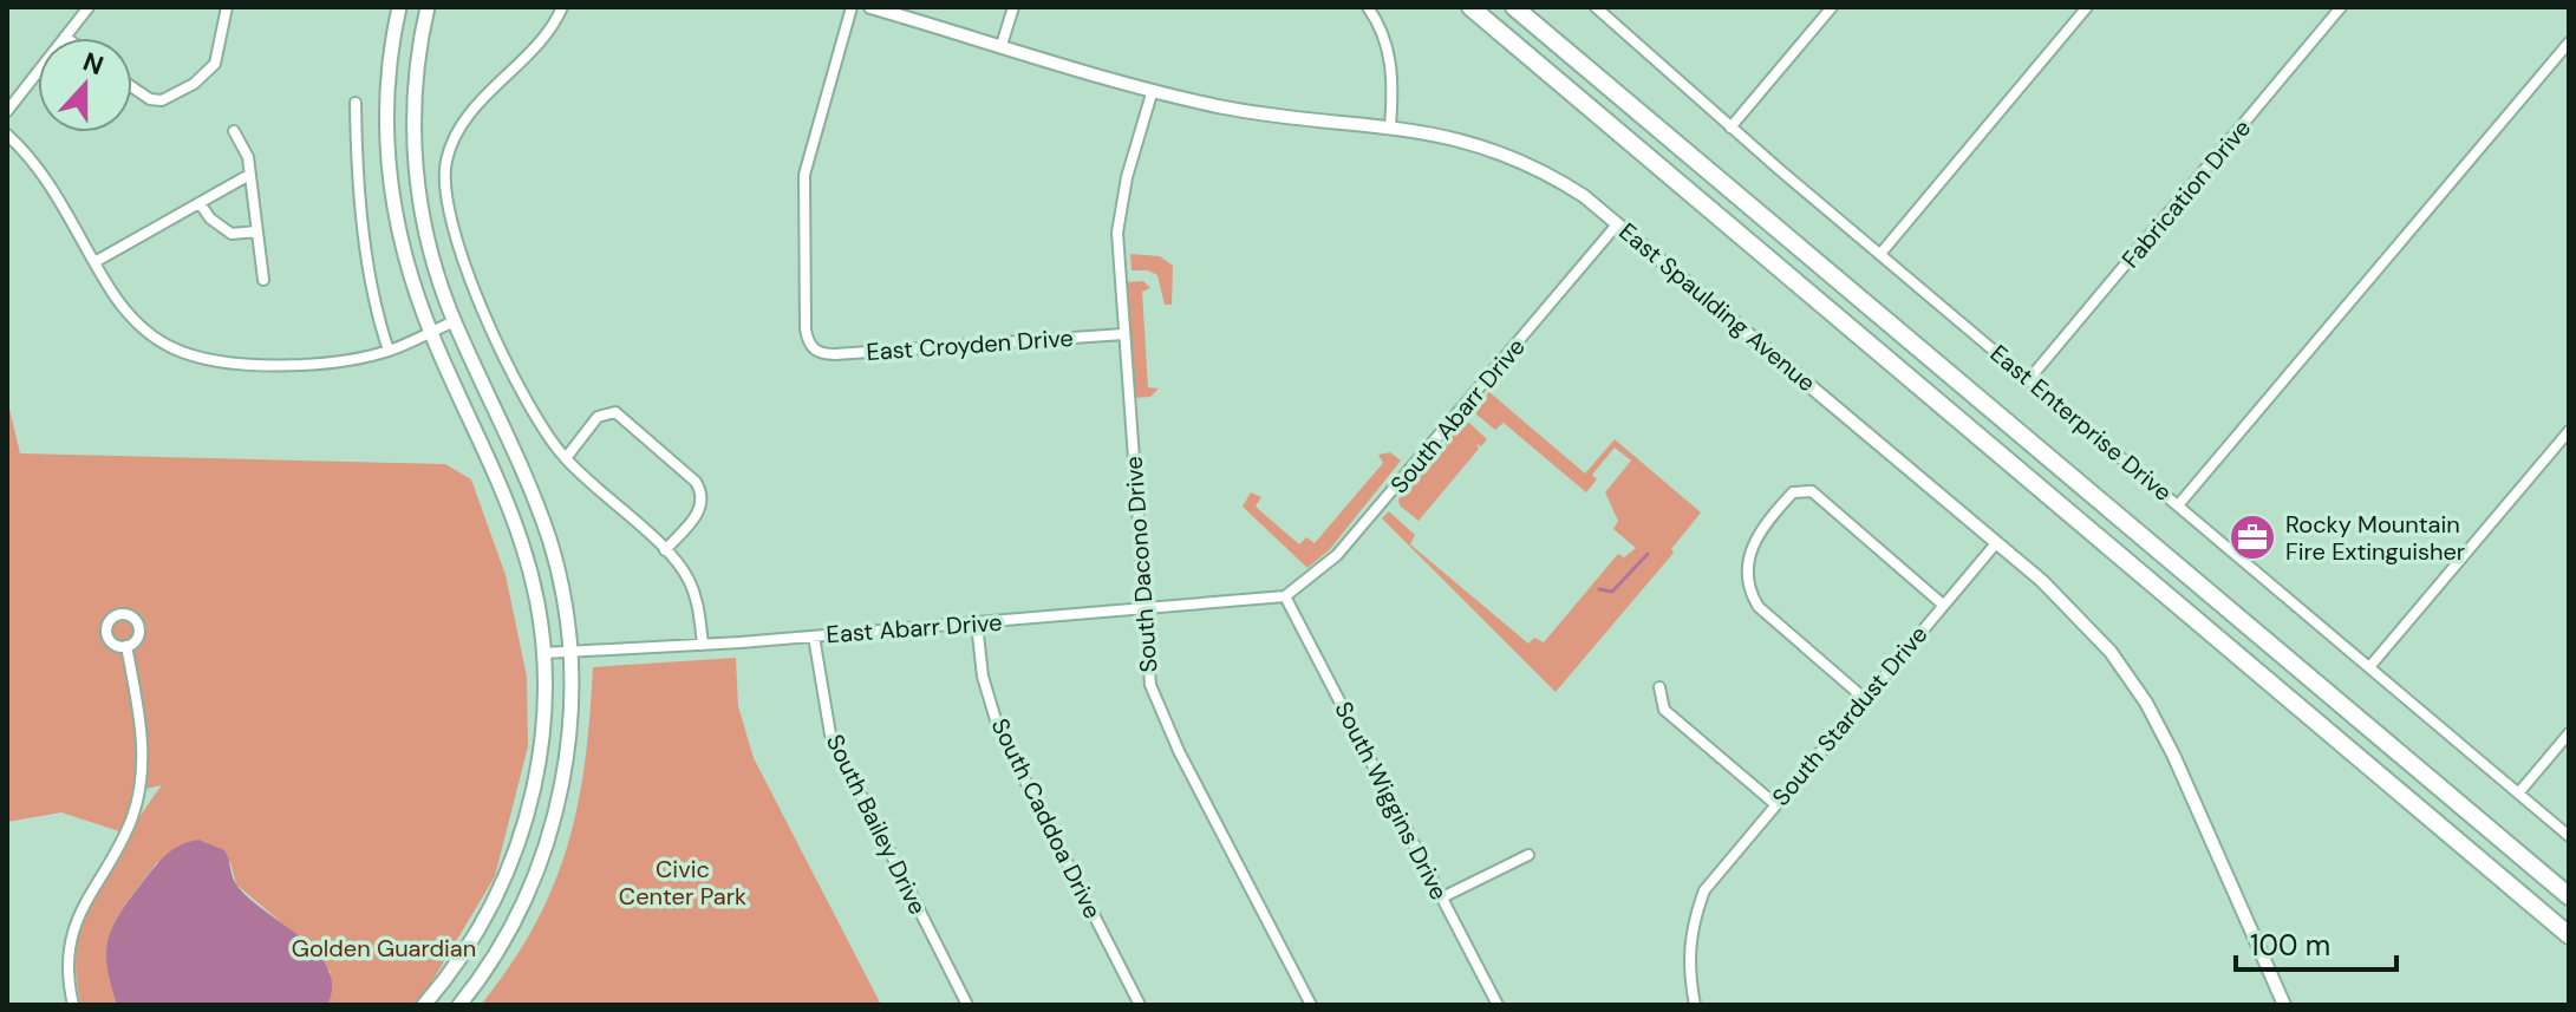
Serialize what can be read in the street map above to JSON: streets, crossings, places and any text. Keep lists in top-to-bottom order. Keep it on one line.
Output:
{"streets":{"street":["Fabrication Drive","East Spaulding Avenue","East Croyden Drive","South Abarr Drive","East Enterprise Drive","South Dacono Drive","East Abarr Drive","South Stardust Drive","South Wiggins Drive","South Caddoa Drive","South Bailey Drive"]},"crossings":[["Fabrication Drive","East Enterprise Drive"],["East Spaulding Avenue","South Abarr Drive"],["East Spaulding Avenue","South Dacono Drive"],["East Spaulding Avenue","South Stardust Drive"],["East Croyden Drive","South Dacono Drive"],["South Abarr Drive","East Abarr Drive"],["South Abarr Drive","South Wiggins Drive"],["South Dacono Drive","East Abarr Drive"],["East Abarr Drive","South Wiggins Drive"],["East Abarr Drive","South Caddoa Drive"],["East Abarr Drive","South Bailey Drive"]],"parks":["Civic Center Park","Golden Guardian"],"places":{"office":["Rocky Mountain Fire Extinguisher"]},"scale_bar":"100 m","north":"top"}
